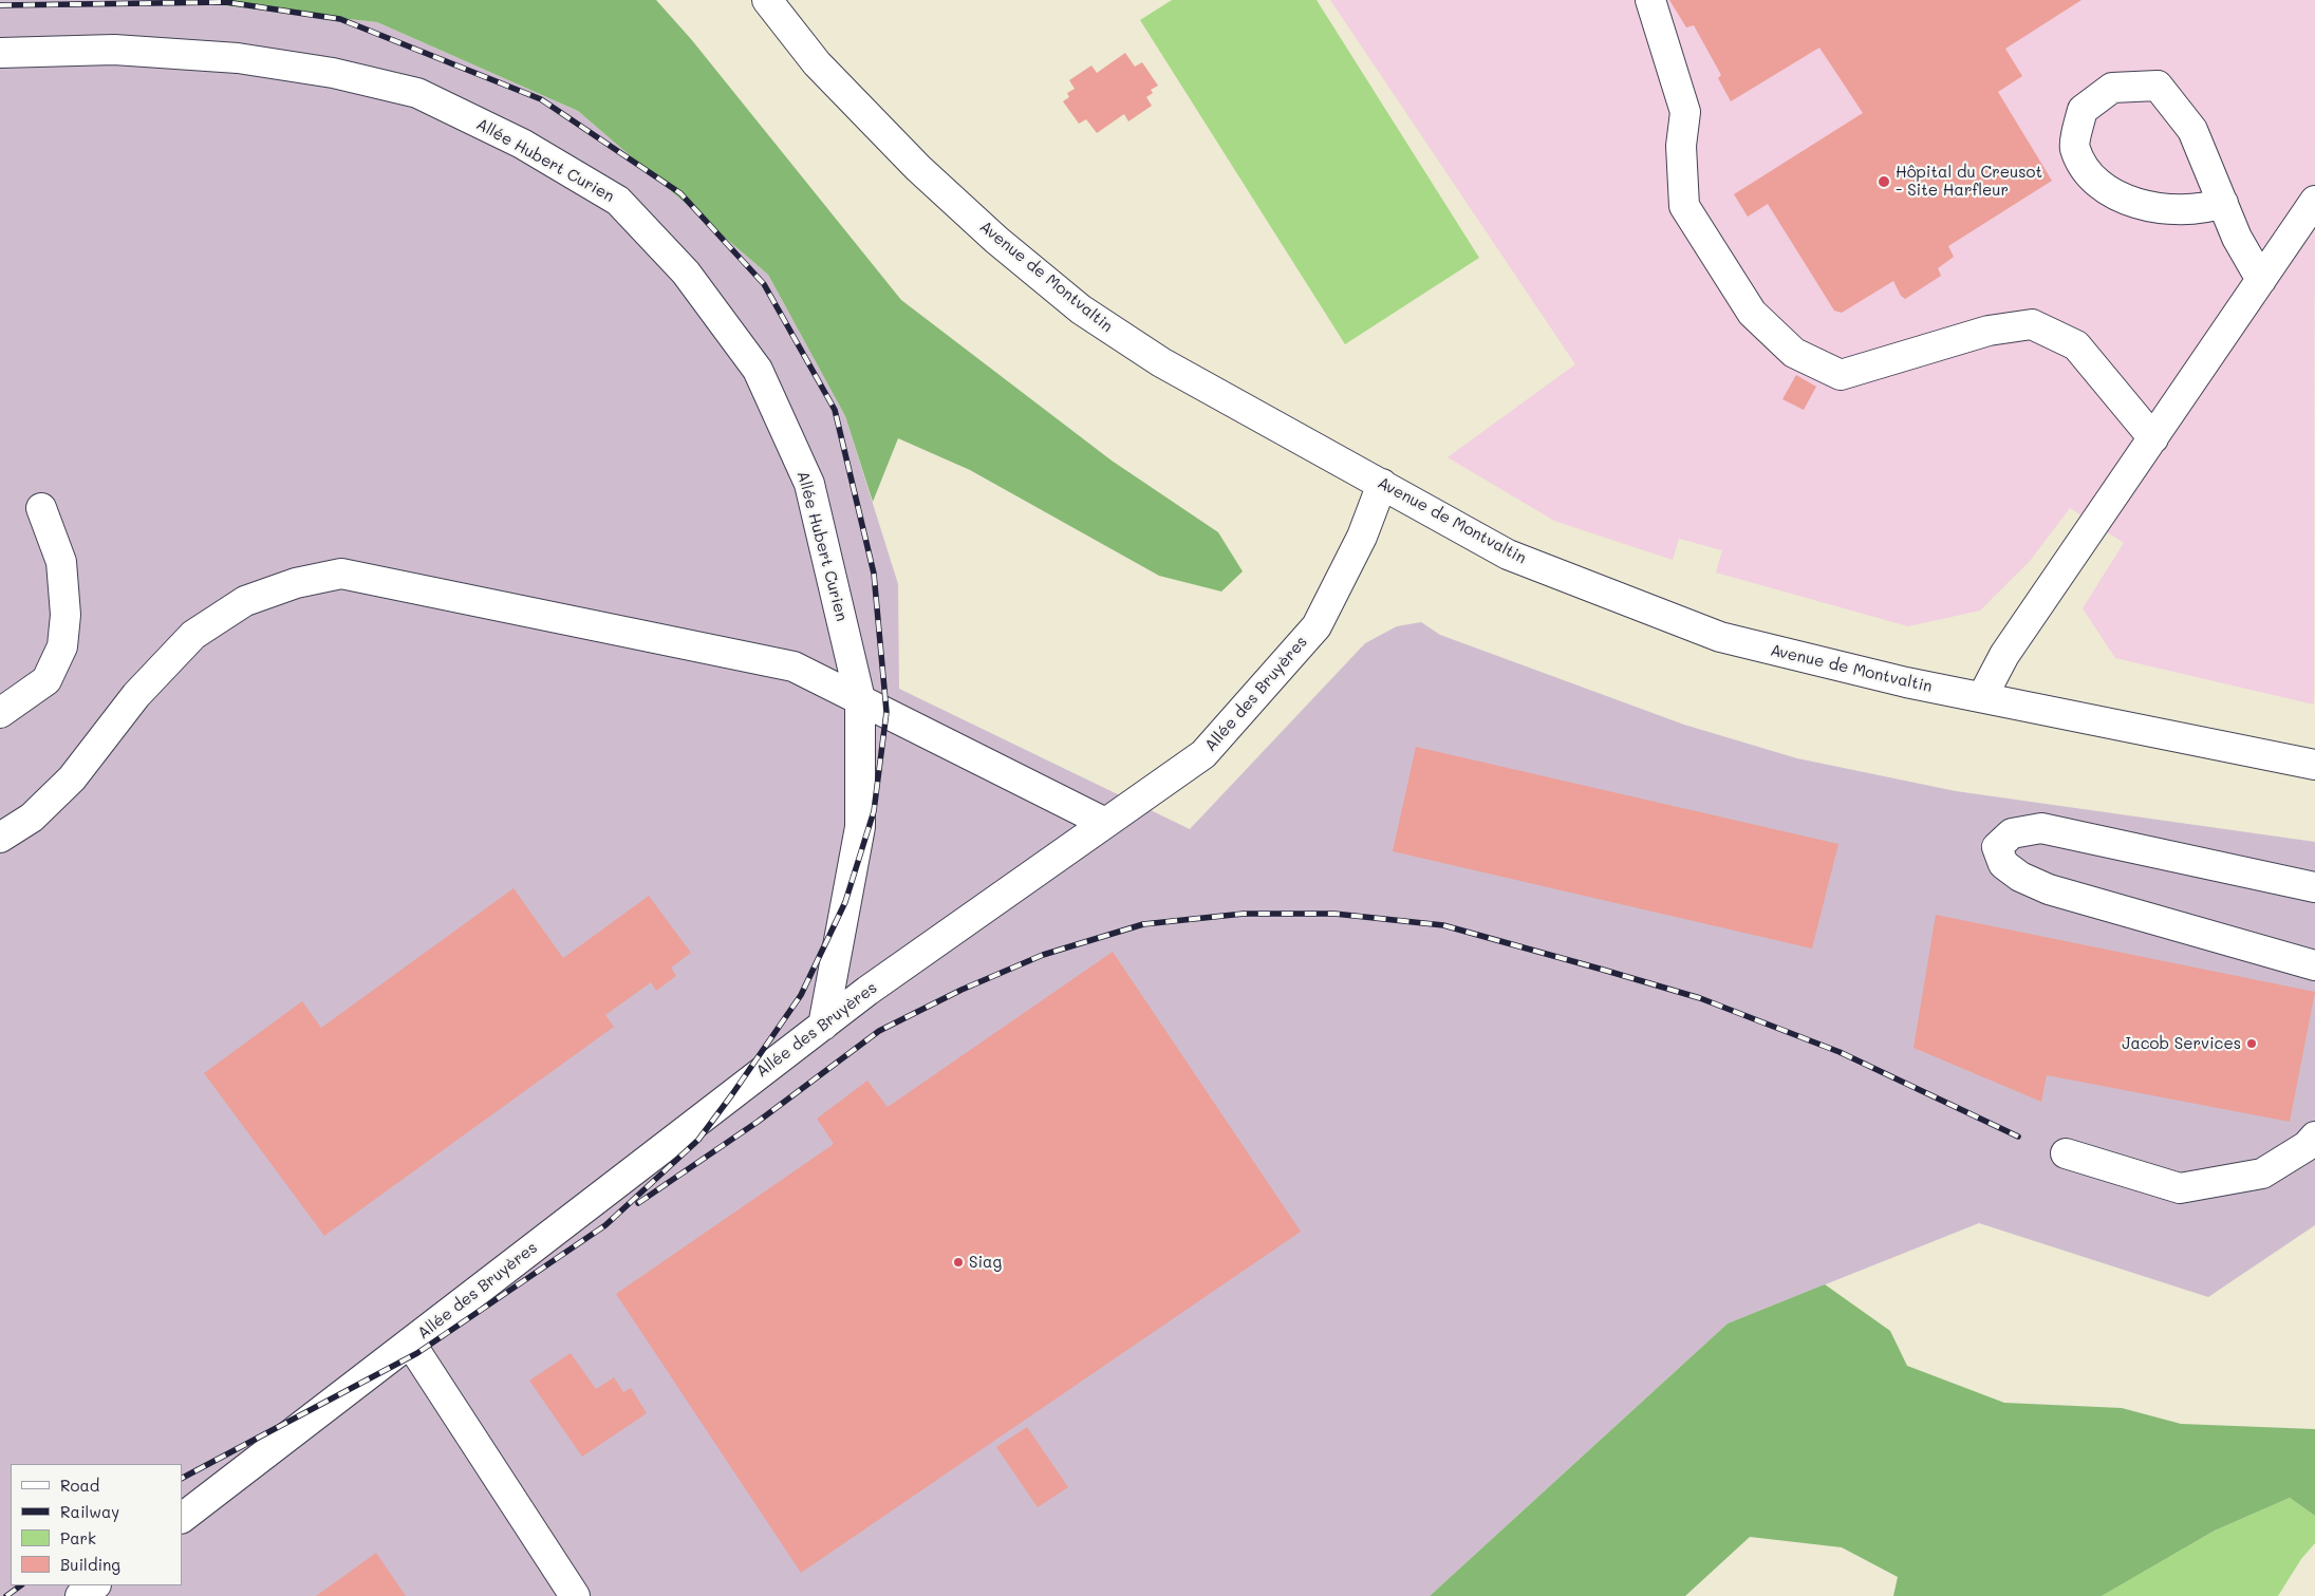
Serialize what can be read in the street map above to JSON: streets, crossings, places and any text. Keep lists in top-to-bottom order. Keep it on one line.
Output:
{"streets":{"street":["Allée Hubert Curien","Avenue de Montvaltin","Allée des Bruyères"]},"crossings":[["Allée Hubert Curien","Allée des Bruyères"],["Avenue de Montvaltin","Allée des Bruyères"]],"places":["Hôpital du Creusot - Site Harfleur","Jacob Services","Siag"],"legend":["Road","Railway","Park","Building"]}
